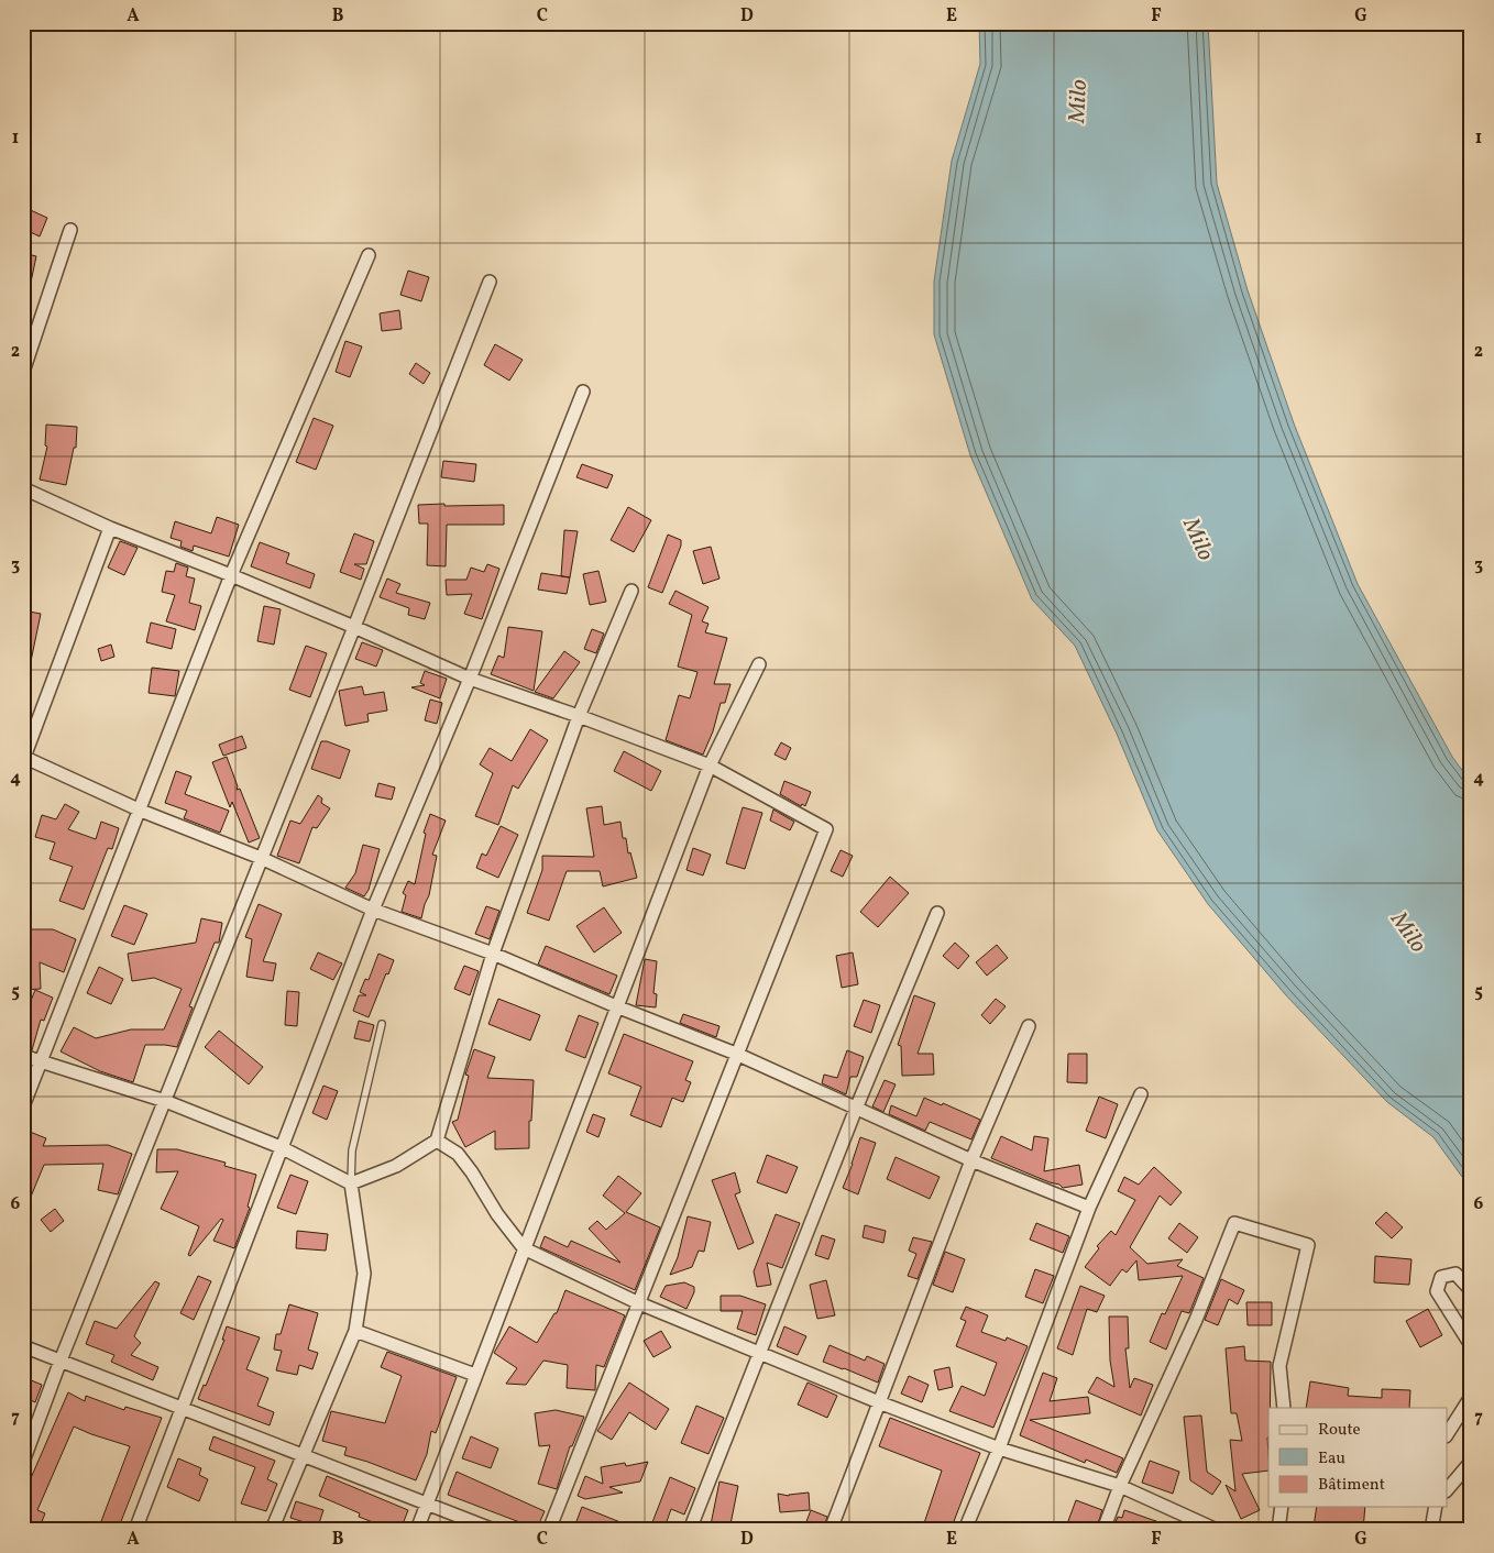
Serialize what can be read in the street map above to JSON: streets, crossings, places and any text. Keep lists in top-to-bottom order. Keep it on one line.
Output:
{"water":["Milo"],"legend":["Route","Eau","Bâtiment"],"grid":{"columns":["A","B","C","D","E","F","G"],"rows":["1","2","3","4","5","6","7"]}}
